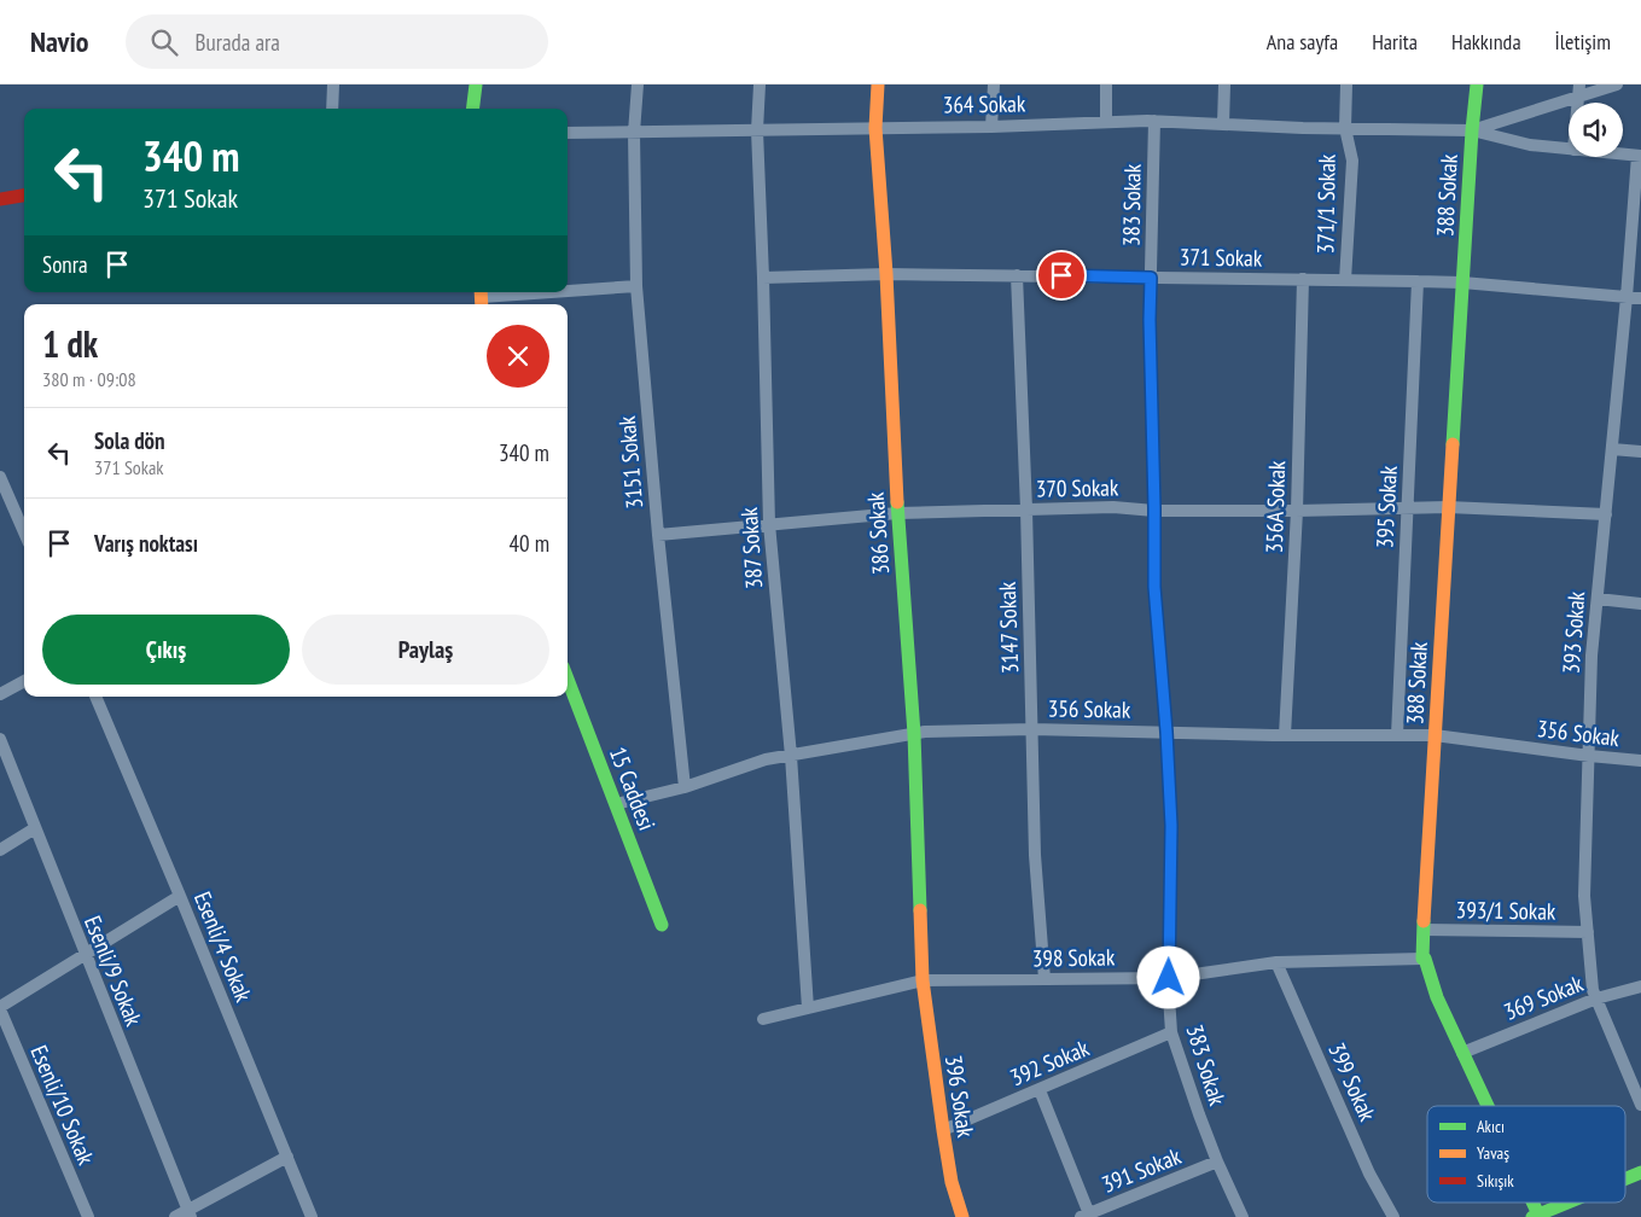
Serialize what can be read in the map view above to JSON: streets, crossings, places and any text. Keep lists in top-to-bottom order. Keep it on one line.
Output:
{"streets":{"street":["364 Sokak","388 Sokak","371/1 Sokak","383 Sokak","371 Sokak","3151 Sokak","370 Sokak","356A Sokak","395 Sokak","386 Sokak","387 Sokak","3147 Sokak","393 Sokak","356 Sokak","15 Caddesi","393/1 Sokak","Esenli/4 Sokak","398 Sokak","Esenli/9 Sokak","369 Sokak","392 Sokak","399 Sokak","396 Sokak","Esenli/10 Sokak","391 Sokak"]},"crossings":[["364 Sokak","388 Sokak"],["364 Sokak","371/1 Sokak"],["364 Sokak","383 Sokak"],["364 Sokak","3151 Sokak"],["364 Sokak","386 Sokak"],["364 Sokak","387 Sokak"],["388 Sokak","371 Sokak"],["388 Sokak","370 Sokak"],["388 Sokak","356 Sokak"],["388 Sokak","393/1 Sokak"],["388 Sokak","398 Sokak"],["388 Sokak","369 Sokak"],["371/1 Sokak","371 Sokak"],["383 Sokak","371 Sokak"],["383 Sokak","370 Sokak"],["383 Sokak","356 Sokak"],["383 Sokak","398 Sokak"],["383 Sokak","392 Sokak"],["383 Sokak","391 Sokak"],["371 Sokak","356A Sokak"],["371 Sokak","395 Sokak"],["371 Sokak","386 Sokak"],["371 Sokak","387 Sokak"],["371 Sokak","3147 Sokak"],["371 Sokak","393 Sokak"],["3151 Sokak","370 Sokak"],["3151 Sokak","356 Sokak"],["370 Sokak","356A Sokak"],["370 Sokak","395 Sokak"],["370 Sokak","386 Sokak"],["370 Sokak","387 Sokak"],["370 Sokak","3147 Sokak"],["370 Sokak","393 Sokak"],["356A Sokak","356 Sokak"],["395 Sokak","356 Sokak"],["386 Sokak","356 Sokak"],["386 Sokak","398 Sokak"],["386 Sokak","396 Sokak"],["387 Sokak","356 Sokak"],["387 Sokak","398 Sokak"],["3147 Sokak","356 Sokak"],["3147 Sokak","398 Sokak"],["393 Sokak","356 Sokak"],["393 Sokak","393/1 Sokak"],["393 Sokak","369 Sokak"],["356 Sokak","15 Caddesi"],["398 Sokak","399 Sokak"],["398 Sokak","396 Sokak"],["392 Sokak","396 Sokak"]],"legend":["Akıcı","Yavaş","Sıkışık"],"page":{"header":"Navio","search":"Burada ara","nav":["Ana sayfa","Harita","Hakkında","İletişim"],"turn":["340 m","371 Sokak"],"then":"Sonra","heading":["1 dk","380 m · 09:08"],"list":[{"name":"Sola dön","note":"371 Sokak","value":"340 m"},{"name":"Varış noktası","value":"40 m"}],"buttons":["Çıkış","Paylaş"]}}
